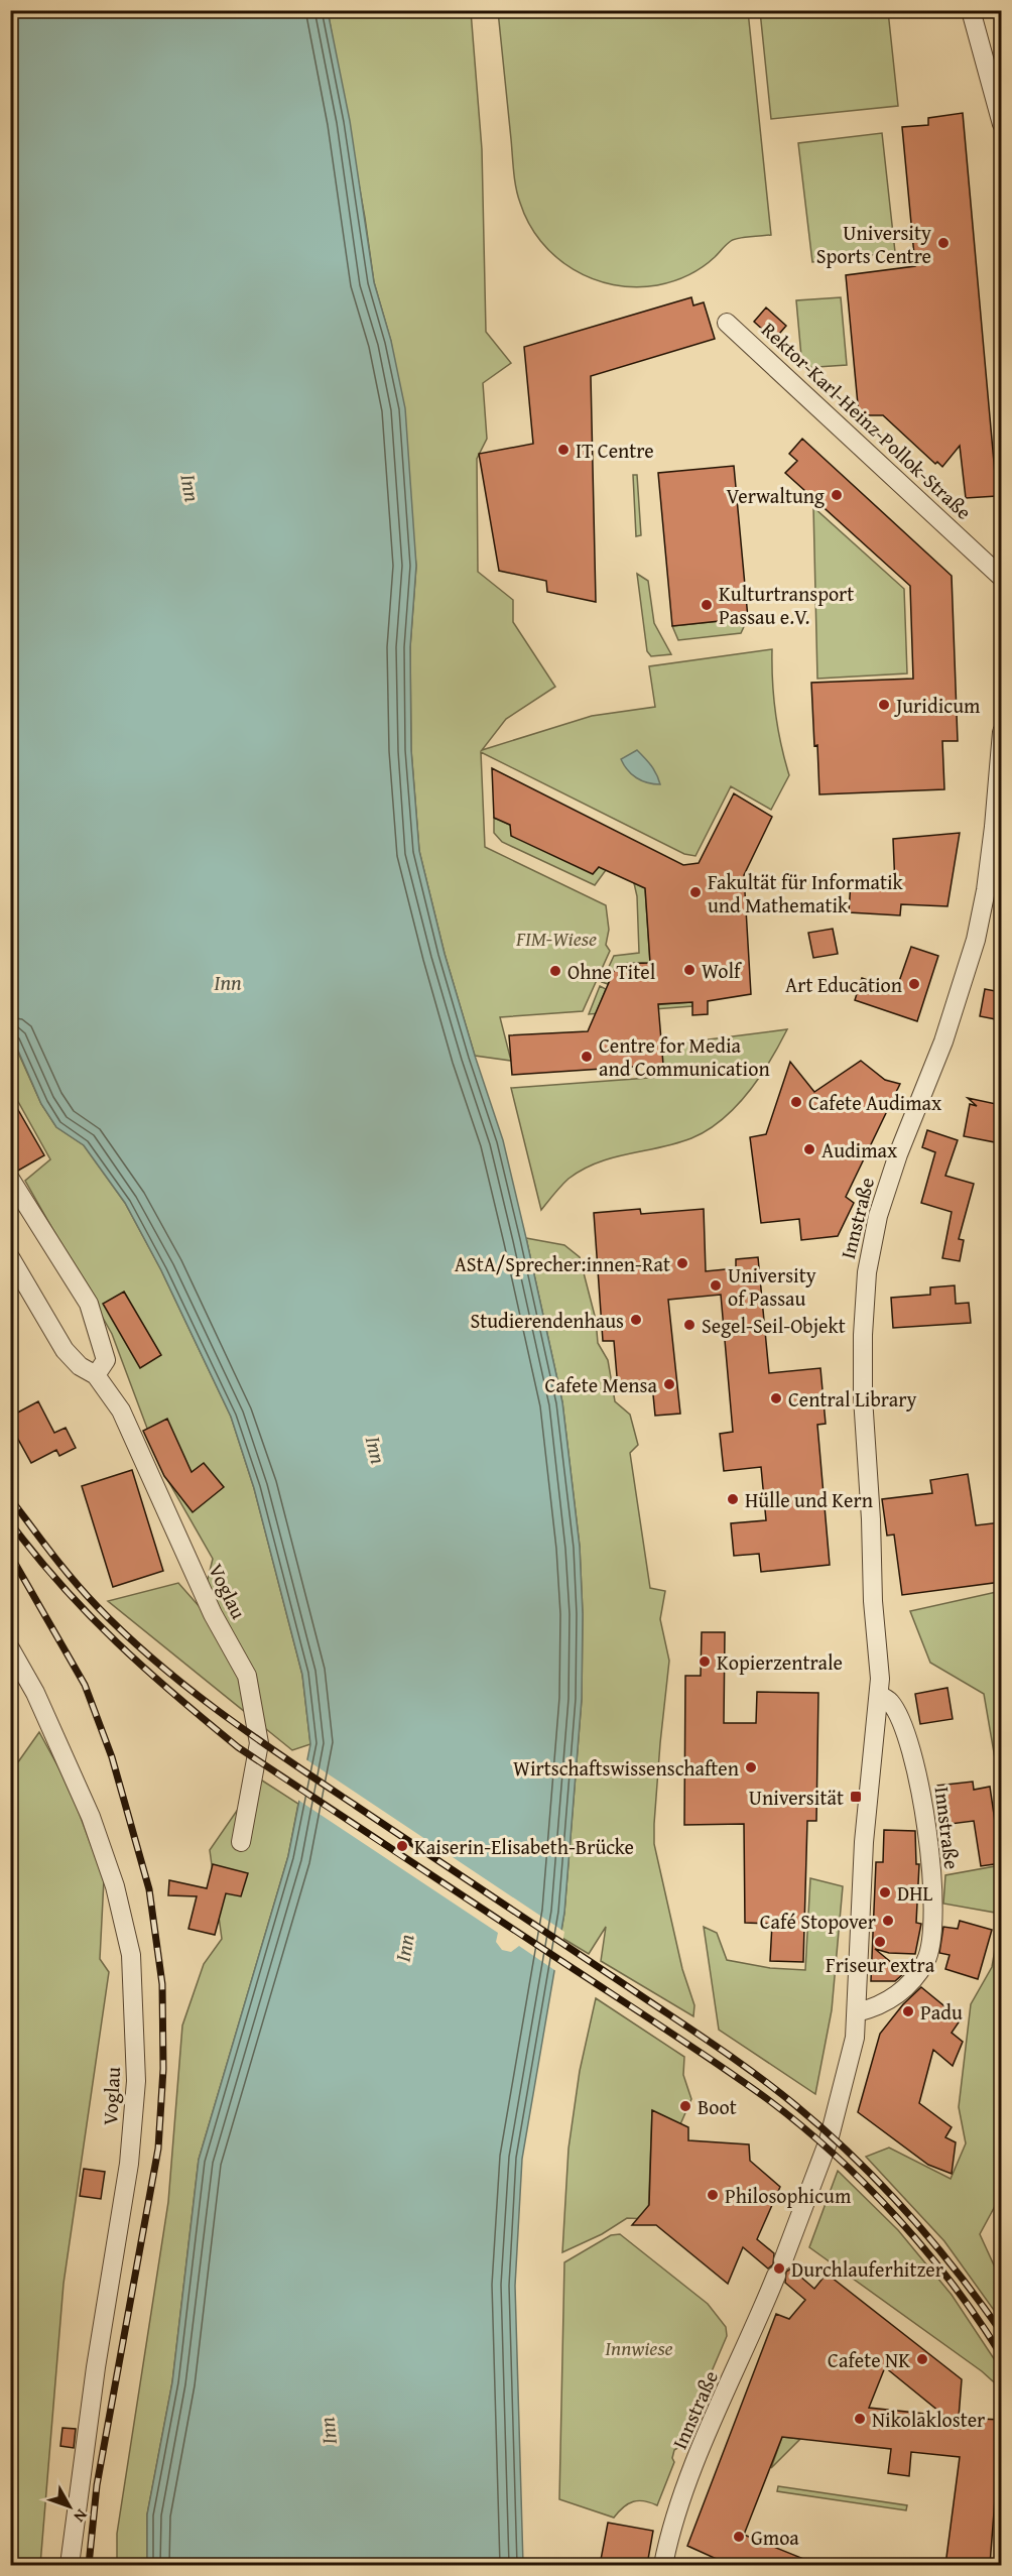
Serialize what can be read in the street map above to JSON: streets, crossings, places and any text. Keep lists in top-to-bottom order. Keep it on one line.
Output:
{"streets":{"street":["Rektor-Karl-Heinz-Pollok-Straße","Innstraße","Voglau"]},"water":["Inn"],"parks":["FIM-Wiese","Innwiese"],"places":{"other":["University Sports Centre","IT Centre","Verwaltung","Kulturtransport Passau e.V.","Juridicum","Fakultät für Informatik und Mathematik","Wolf","Ohne Titel","Art Education","Centre for Media and Communication","Cafete Audimax","Audimax","AStA/Sprecher:innen-Rat","University of Passau","Studierendenhaus","Segel-Seil-Objekt","Cafete Mensa","Central Library","Hülle und Kern","Kopierzentrale","Wirtschaftswissenschaften","Kaiserin-Elisabeth-Brücke","DHL","Café Stopover","Friseur extra","Padu","Boot","Philosophicum","Durchlauferhitzer","Cafete NK","Nikolakloster","Gmoa"],"transit":["Universität"]},"north":"bottom right"}
